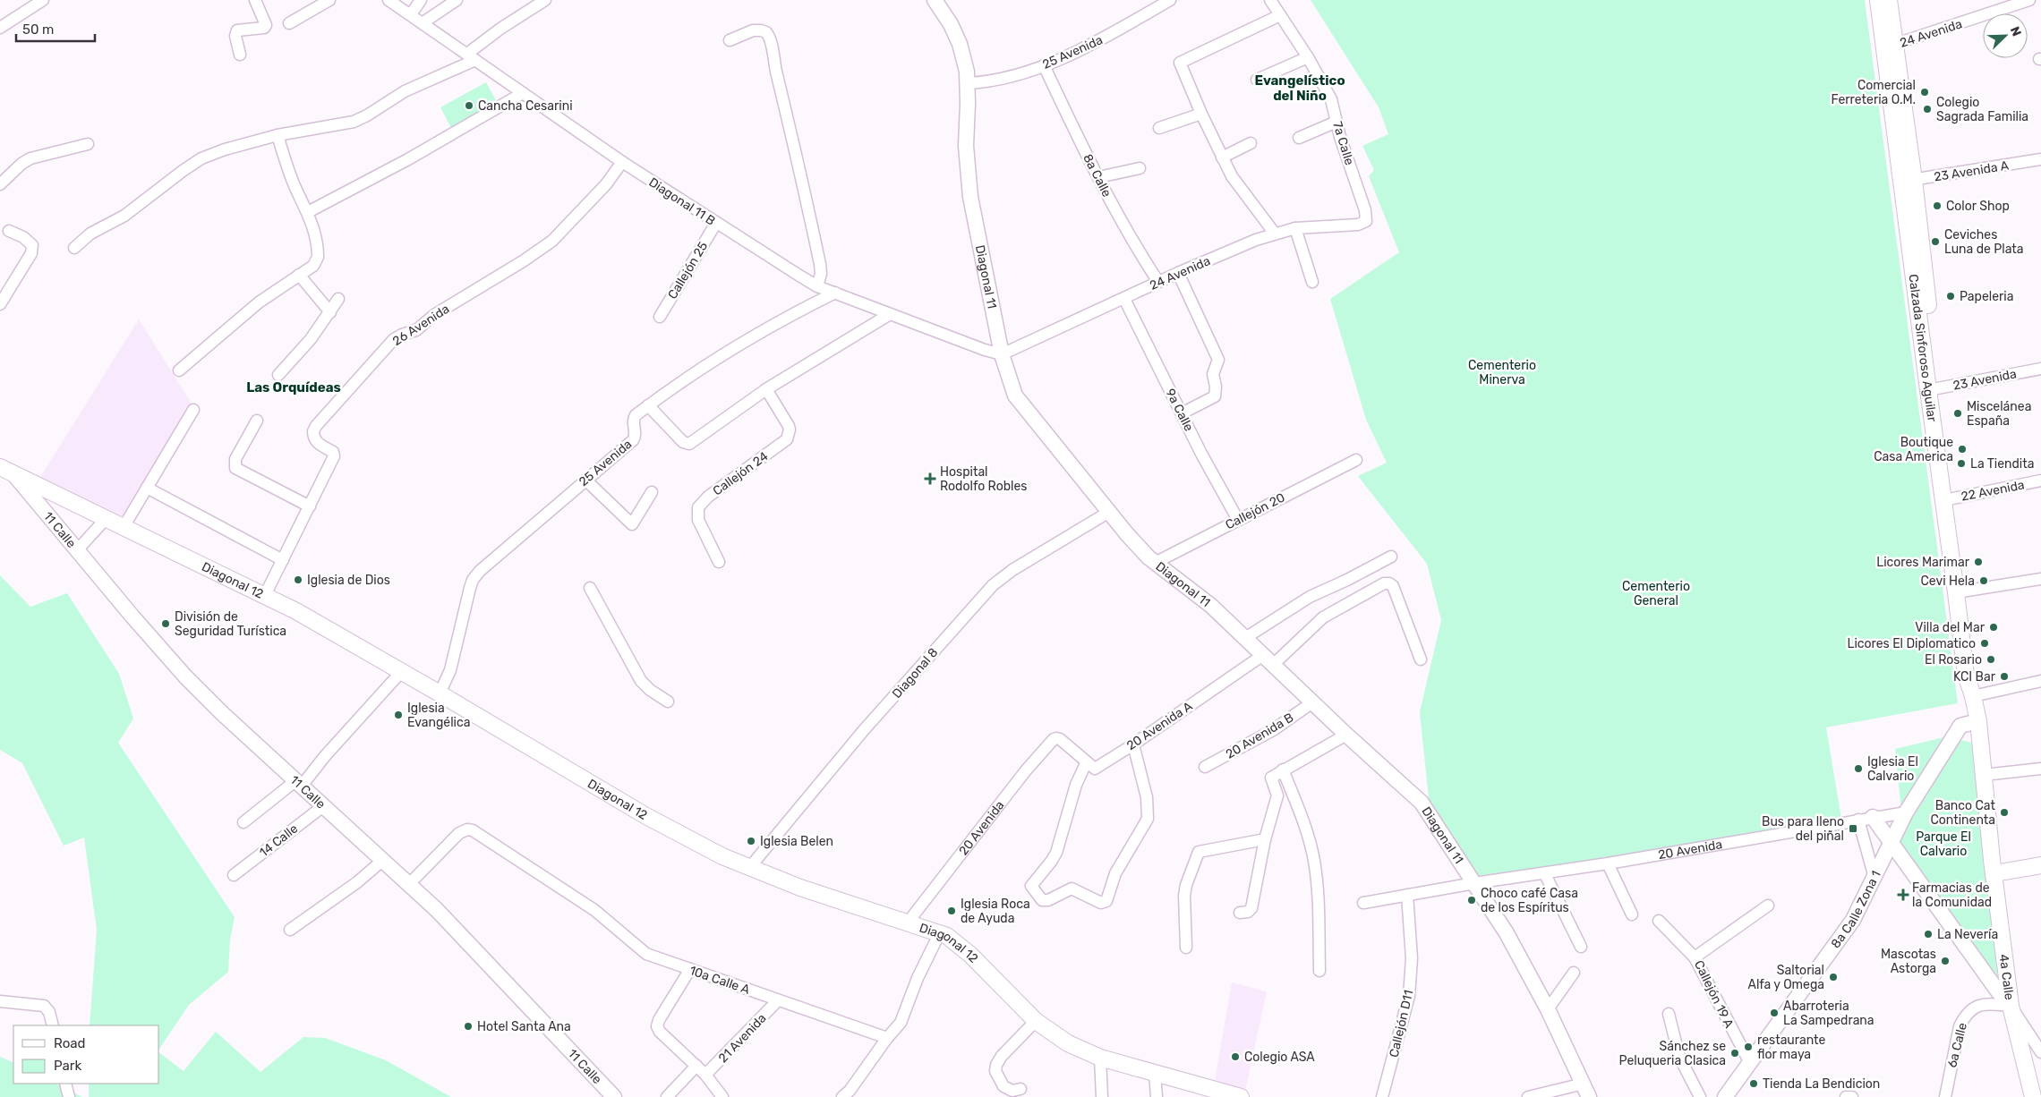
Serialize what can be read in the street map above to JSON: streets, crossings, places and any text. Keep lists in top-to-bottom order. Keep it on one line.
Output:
{"streets":{"main road":["Calzada Sinforoso Aguilar","Diagonal 12","4a Calle"],"street":["24 Avenida","25 Avenida","7a Calle","23 Avenida A","8a Calle","Diagonal 11 B","Callejón 25","Diagonal 11","26 Avenida","23 Avenida","9a Calle","Callejón 24","22 Avenida","Callejón 20","11 Calle","Diagonal 8","20 Avenida A","20 Avenida B","20 Avenida","14 Calle","8a Calle Zona 1","10a Calle A","Callejón 19 A","Callejón D11","21 Avenida","6a Calle"]},"crossings":[["24 Avenida","7a Calle"],["24 Avenida","8a Calle"],["24 Avenida","Diagonal 11 B"],["24 Avenida","Diagonal 11"],["24 Avenida","Calzada Sinforoso Aguilar"],["24 Avenida","9a Calle"],["25 Avenida","8a Calle"],["25 Avenida","Diagonal 11 B"],["25 Avenida","Diagonal 11"],["25 Avenida","Diagonal 12"],["23 Avenida A","Calzada Sinforoso Aguilar"],["Diagonal 11 B","Callejón 25"],["Diagonal 11 B","Diagonal 11"],["Diagonal 11 B","26 Avenida"],["Diagonal 11","Callejón 20"],["Diagonal 11","Diagonal 8"],["Diagonal 11","20 Avenida A"],["Diagonal 11","20 Avenida B"],["Diagonal 11","20 Avenida"],["26 Avenida","Diagonal 12"],["Calzada Sinforoso Aguilar","23 Avenida"],["Calzada Sinforoso Aguilar","22 Avenida"],["Calzada Sinforoso Aguilar","8a Calle Zona 1"],["Calzada Sinforoso Aguilar","4a Calle"],["9a Calle","Callejón 20"],["11 Calle","Diagonal 12"],["11 Calle","14 Calle"],["11 Calle","10a Calle A"],["Diagonal 12","Diagonal 8"],["Diagonal 12","20 Avenida"],["20 Avenida A","20 Avenida"],["20 Avenida","8a Calle Zona 1"],["20 Avenida","Callejón D11"],["8a Calle Zona 1","4a Calle"],["8a Calle Zona 1","Callejón 19 A"],["4a Calle","6a Calle"],["10a Calle A","21 Avenida"]],"districts":["Evangelístico del Niño","Las Orquídeas"],"parks":["Cementerio Minerva","Cementerio General","Parque El Calvario"],"places":{"other":["Comercial Ferreteria O.M.","Cancha Cesarini","Colegio Sagrada Familia","Color Shop","Ceviches Luna de Plata","Papeleria","Miscelánea España","Boutique Casa America","La Tiendita","Licores Marimar","Iglesia de Dios","Cevi Hela","División de Seguridad Turística","Villa del Mar","Licores El Diplomatico","El Rosario","KCI Bar","Iglesia Evangélica","Iglesia El Calvario","Banco Cat Continenta","Iglesia Belen","Choco café Casa de los Espíritus","Iglesia Roca de Ayuda","La Nevería","Mascotas Astorga","Saltorial Alfa y Omega","Abarroteria La Sampedrana","Hotel Santa Ana","restaurante flor maya","Sánchez se Peluqueria Clasica","Colegio ASA","Tienda La Bendicion"],"health":["Hospital Rodolfo Robles","Farmacias de la Comunidad"],"transit":["Bus para lleno del piñal"]},"legend":["Road","Park"],"scale_bar":"50 m","north":"top right"}
